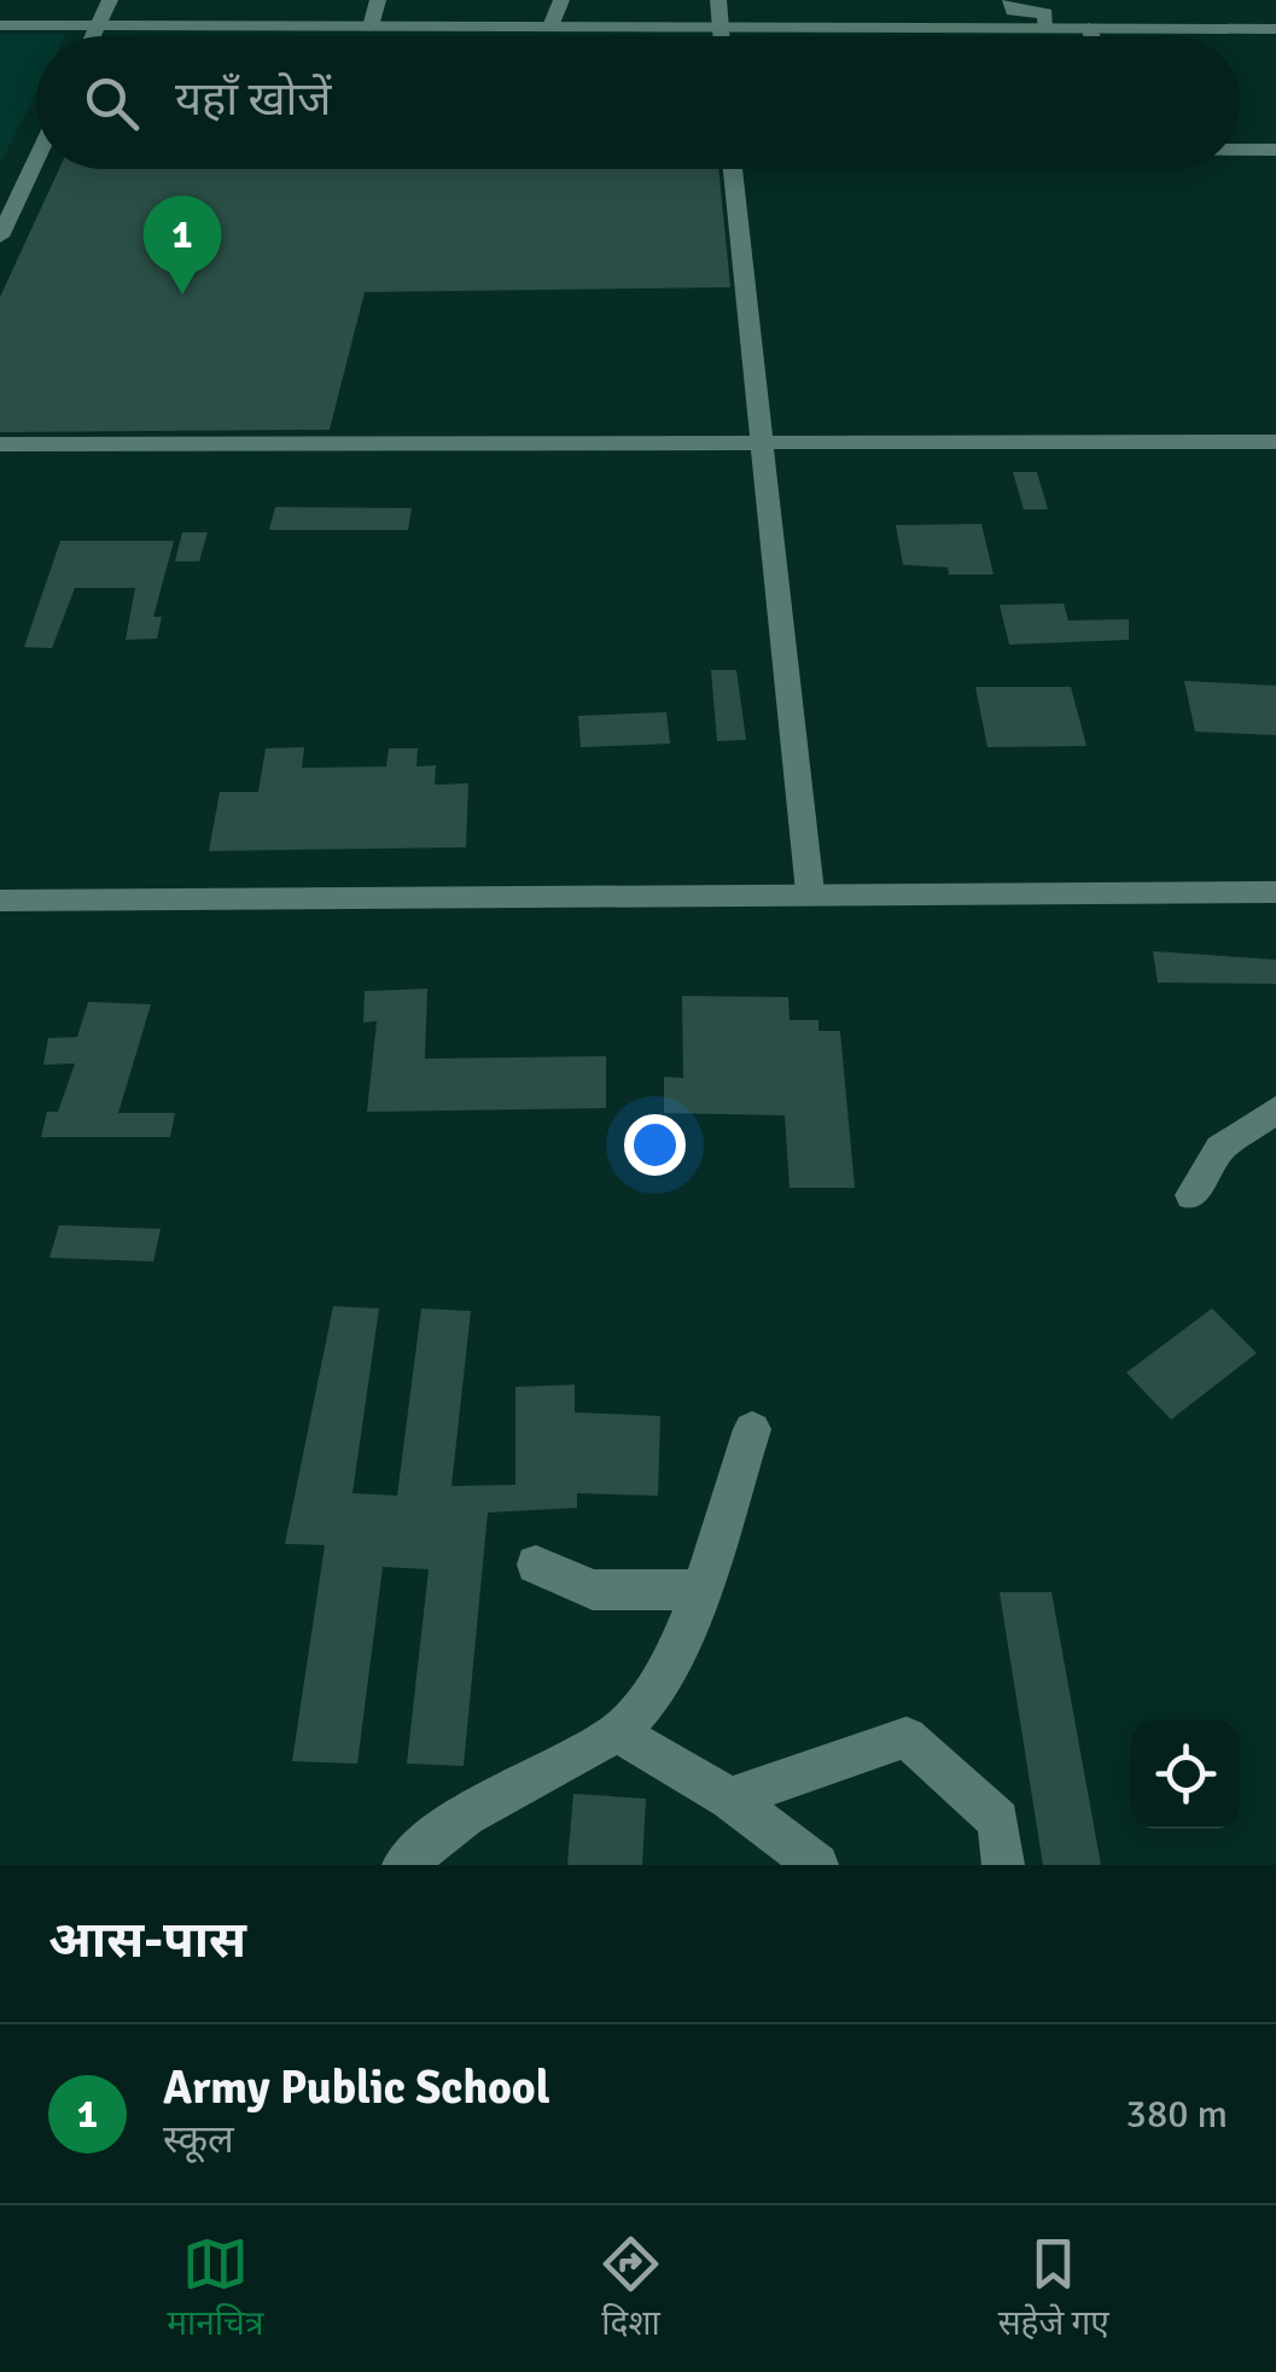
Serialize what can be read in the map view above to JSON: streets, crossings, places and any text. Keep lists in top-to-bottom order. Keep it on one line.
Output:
{"page":{"search":"यहाँ खोजें","pins":"1","heading":"आस-पास","list":[{"mark":"1","name":"Army Public School","note":"स्कूल","value":"380 m"}],"nav":["मानचित्र","दिशा","सहेजे गए"]}}
